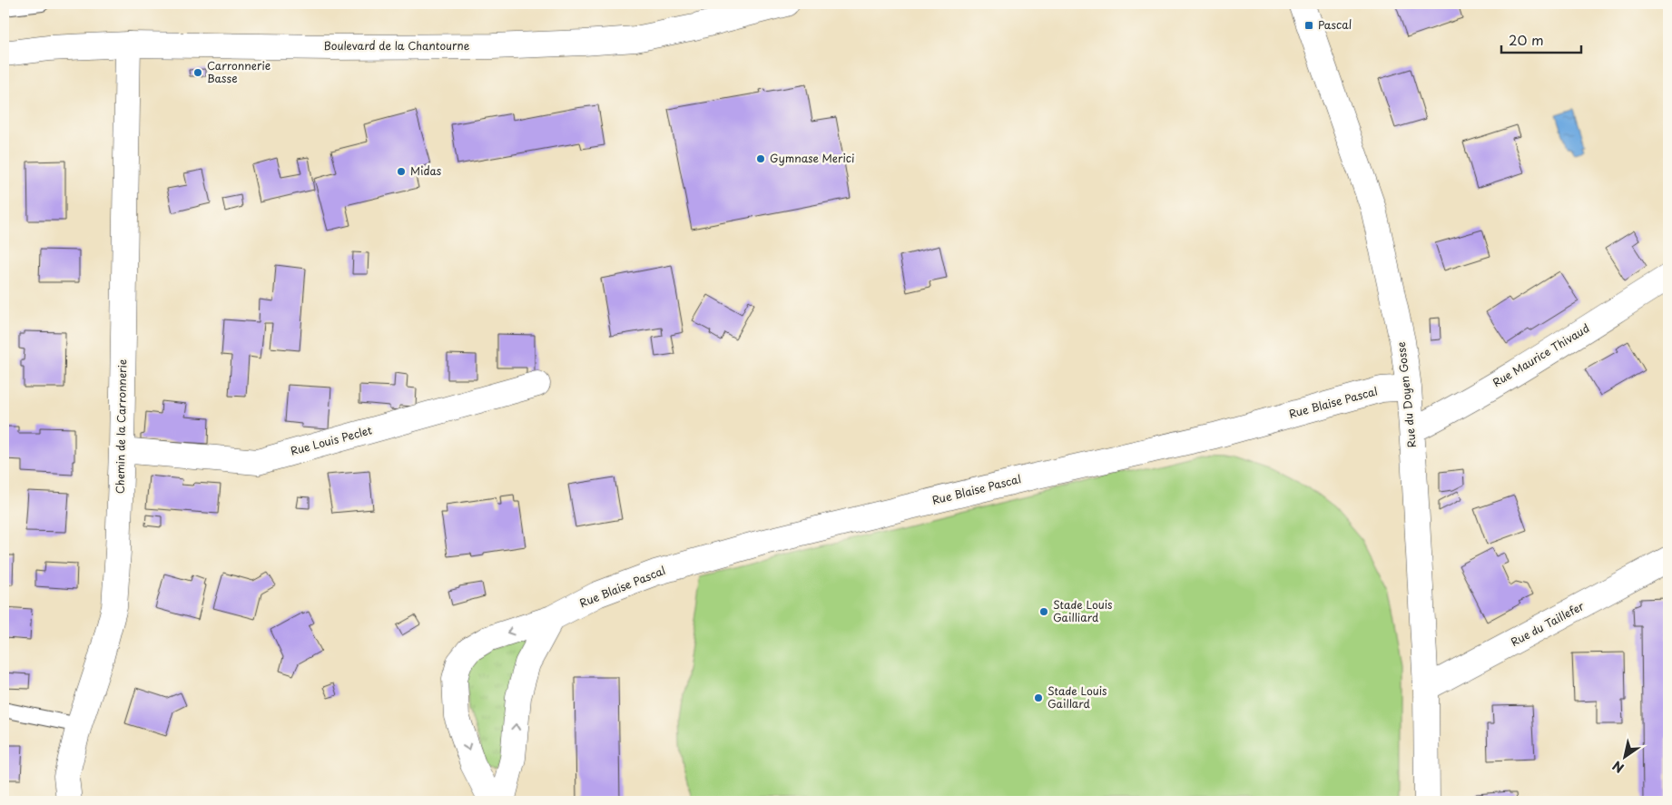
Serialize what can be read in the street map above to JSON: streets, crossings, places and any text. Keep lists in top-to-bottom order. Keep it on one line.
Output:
{"streets":{"street":["Boulevard de la Chantourne","Rue Maurice Thivaud","Rue du Doyen Gosse","Rue Blaise Pascal","Chemin de la Carronnerie","Rue Louis Peclet","Rue du Taillefer"]},"crossings":[["Boulevard de la Chantourne","Chemin de la Carronnerie"],["Rue Maurice Thivaud","Rue du Doyen Gosse"],["Rue du Doyen Gosse","Rue Blaise Pascal"],["Rue du Doyen Gosse","Rue du Taillefer"],["Chemin de la Carronnerie","Rue Louis Peclet"]],"places":{"transit":["Pascal"],"other":["Carronnerie Basse","Gymnase Merici","Midas","Stade Louis Gailliard","Stade Louis Gaillard"]},"scale_bar":"20 m","north":"bottom left"}
